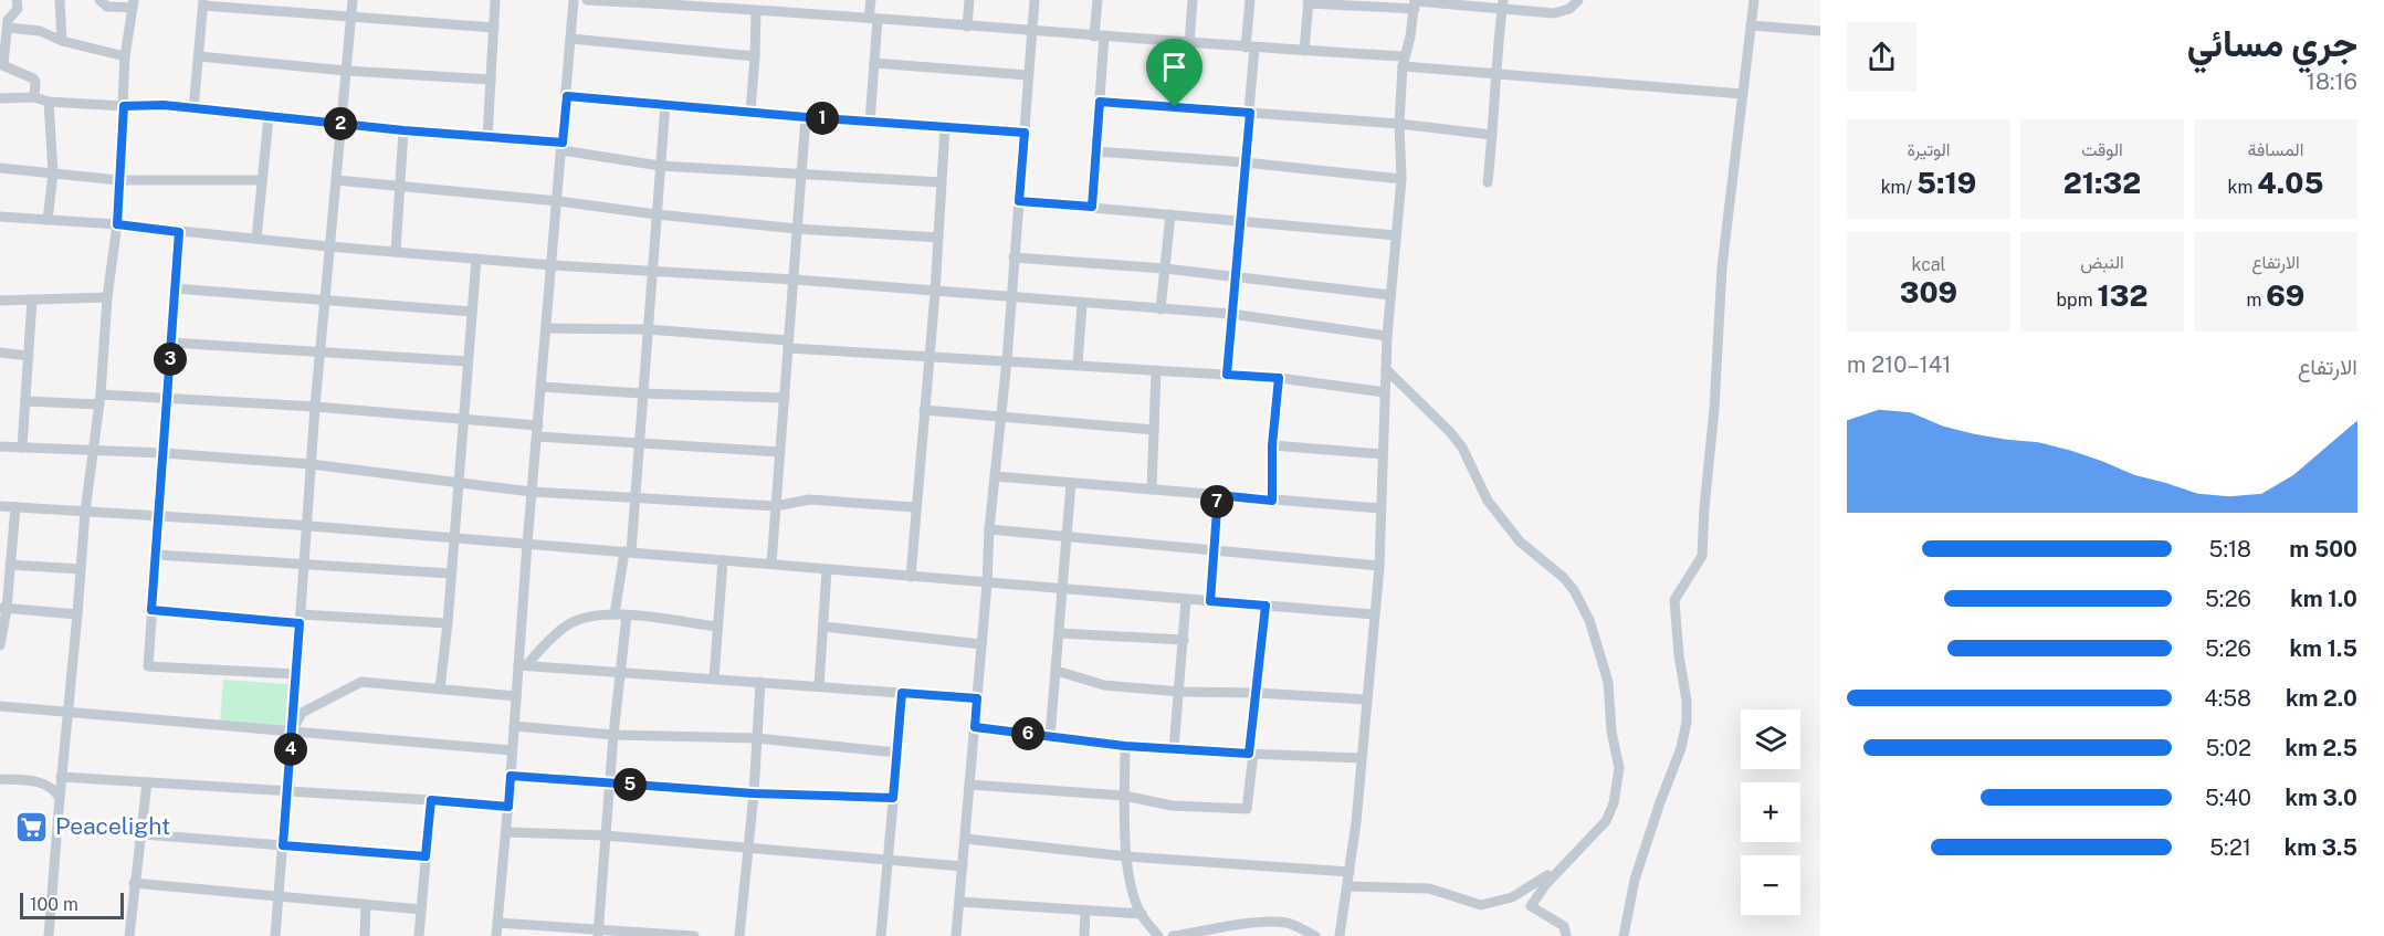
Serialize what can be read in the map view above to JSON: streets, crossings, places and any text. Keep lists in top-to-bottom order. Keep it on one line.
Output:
{"places":{"supermarket":["Peacelight"]},"scale_bar":"100 m","page":{"heading":["جري مسائي","18:16"],"pins":["1","2","3","7","6","4","5"],"stats":[["المسافة","4.05 km"],["الوقت","21:32"],["الوتيرة","5:19 /km"],["الارتفاع","69 m"],["النبض","132 bpm"],["kcal","309"]],"chart":["الارتفاع","141–210 m"],"list":[{"name":"500 m","note":"5:18"},{"name":"1.0 km","note":"5:26"},{"name":"1.5 km","note":"5:26"},{"name":"2.0 km","note":"4:58"},{"name":"2.5 km","note":"5:02"},{"name":"3.0 km","note":"5:40"},{"name":"3.5 km","note":"5:21"}],"map_buttons":["+","−"],"scale":"100 m"}}
